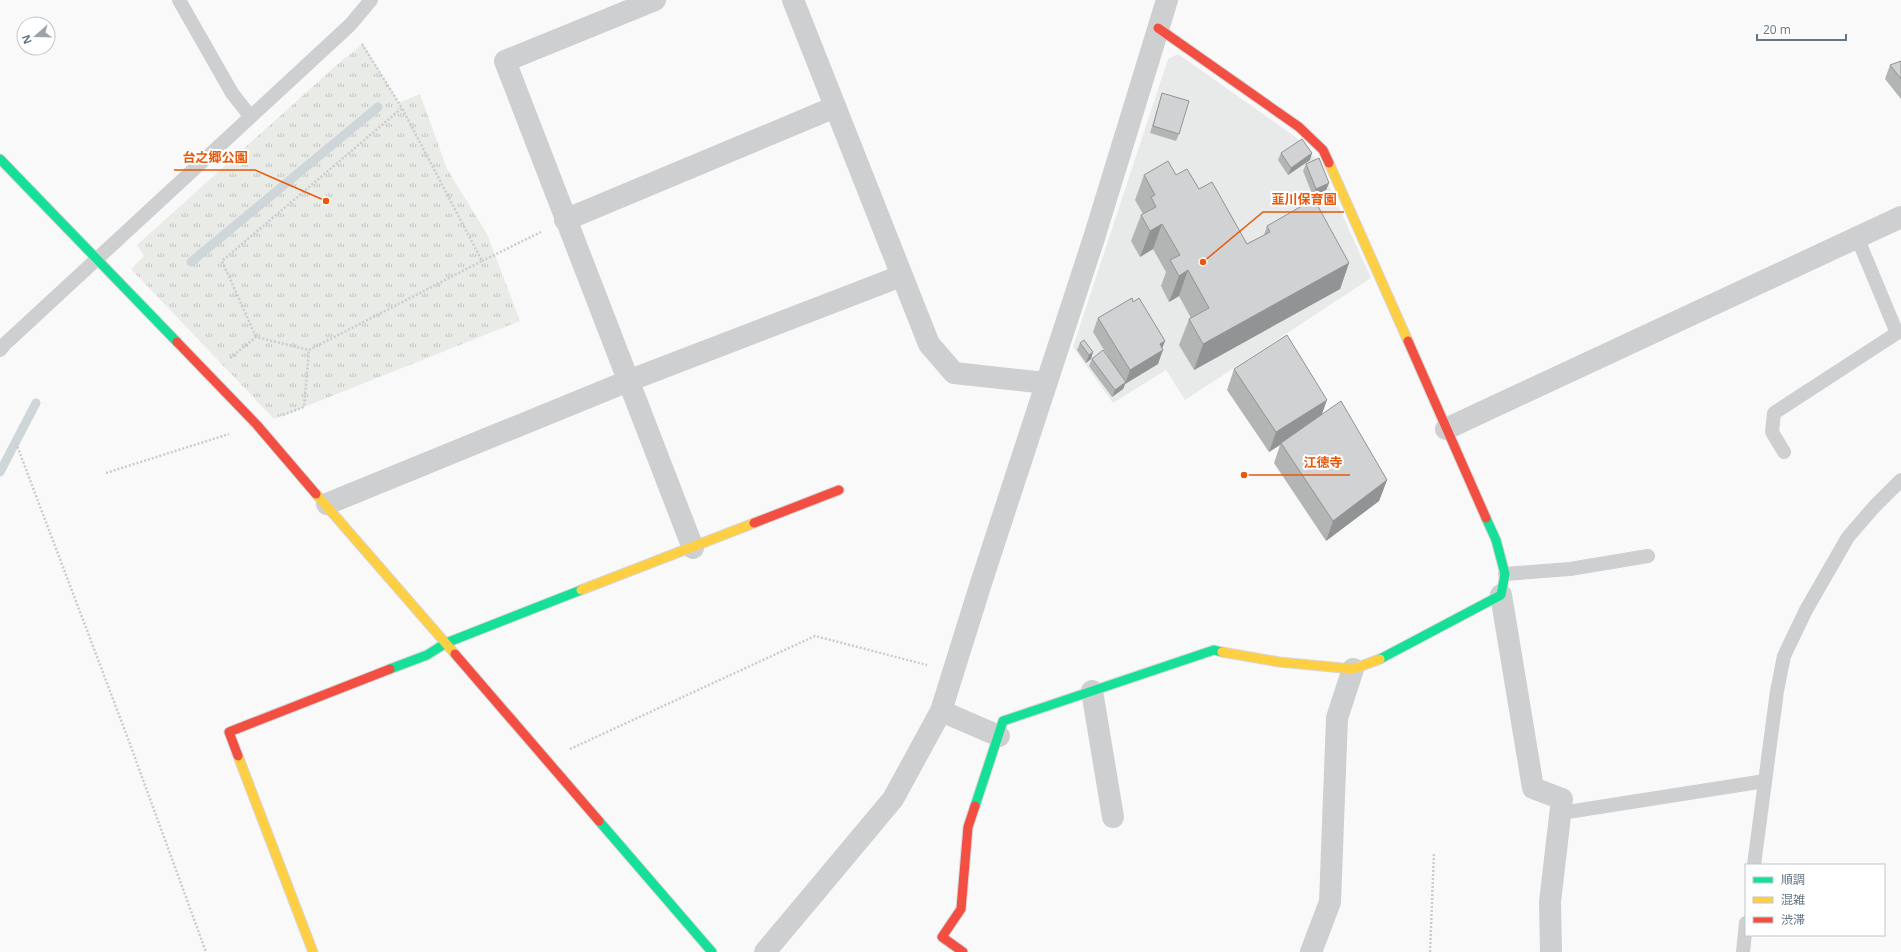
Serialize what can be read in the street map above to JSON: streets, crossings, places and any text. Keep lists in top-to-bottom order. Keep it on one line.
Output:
{"places":["台之郷公園","韮川保育園","江徳寺"],"legend":["順調","混雑","渋滞"],"scale_bar":"20 m","north":"left"}
